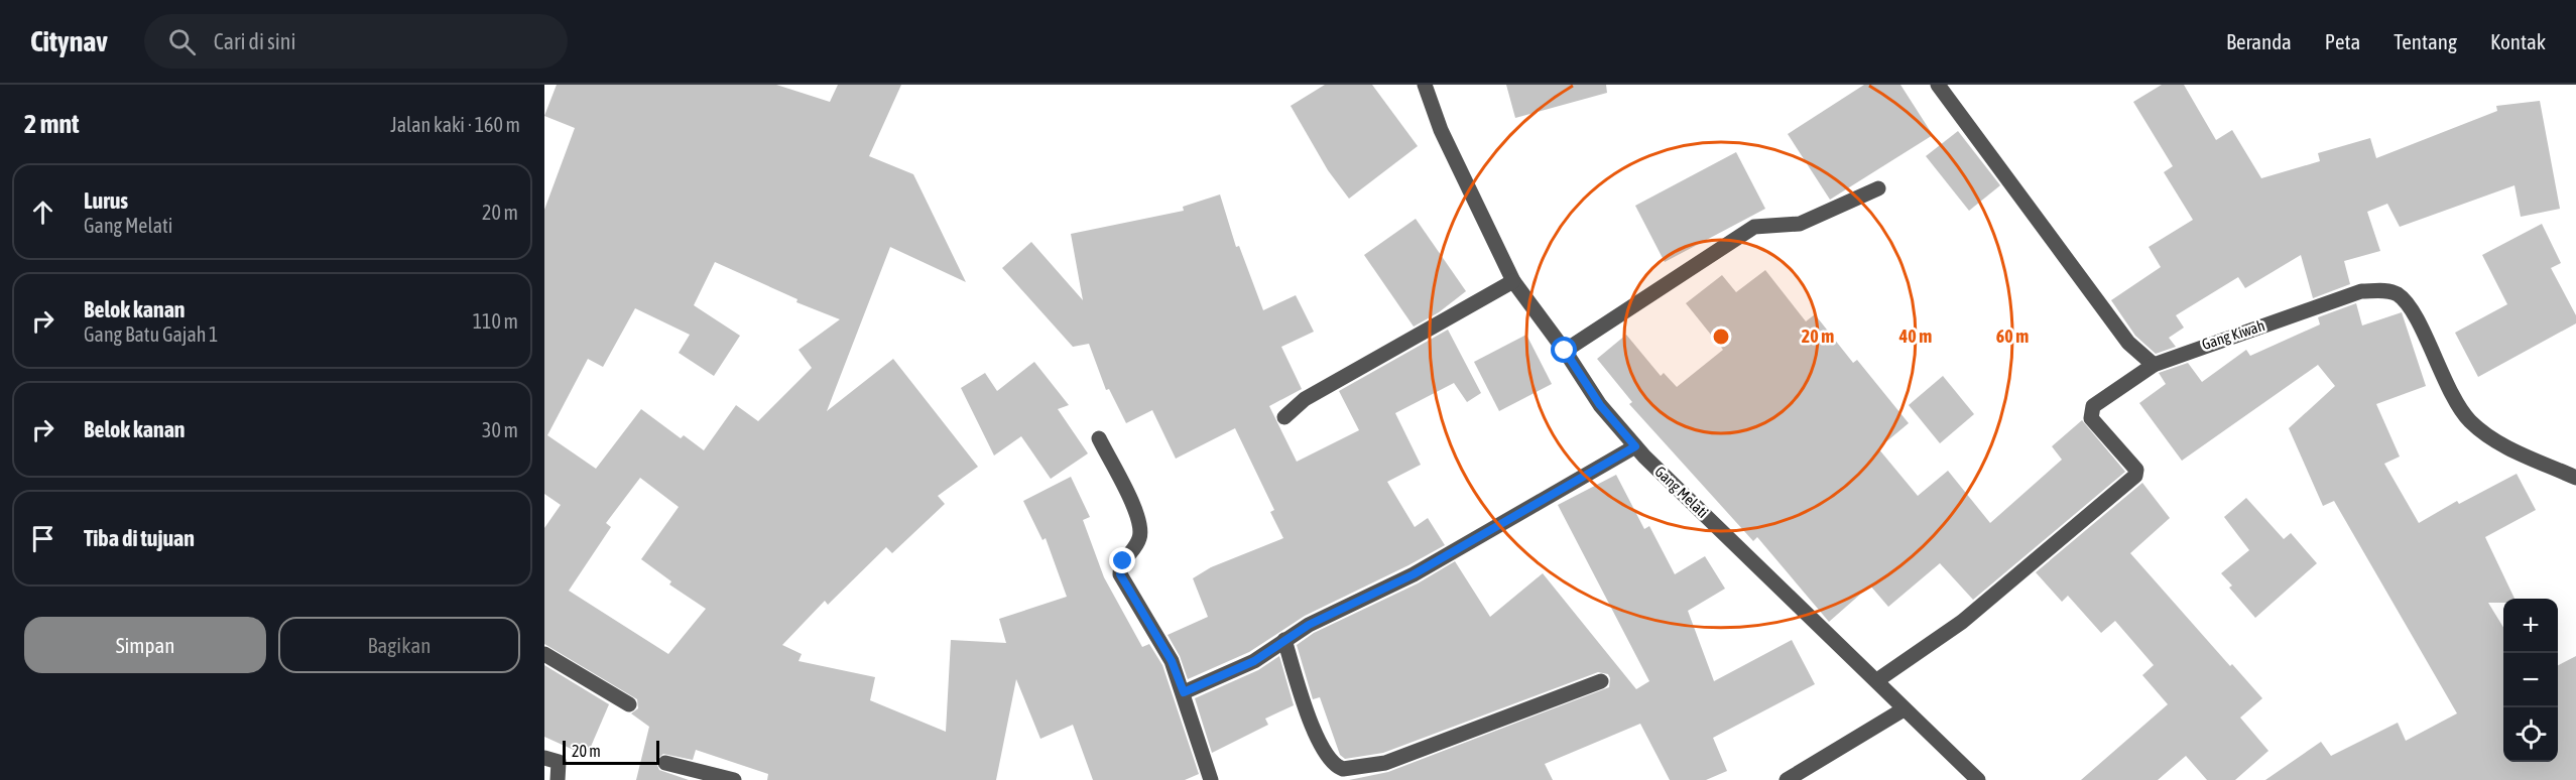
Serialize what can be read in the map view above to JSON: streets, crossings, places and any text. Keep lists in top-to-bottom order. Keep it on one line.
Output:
{"streets":{"street":["Gang Kiwah","Gang Melati"]},"crossings":[["Gang Kiwah","Gang Melati"]],"scale_bar":"20 m","page":{"header":"Citynav","search":"Cari di sini","nav":["Beranda","Peta","Tentang","Kontak"],"heading":["2 mnt","Jalan kaki · 160 m"],"list":[["Lurus","Gang Melati","20 m"],["Belok kanan","Gang Batu Gajah 1","110 m"],["Belok kanan","30 m"],"Tiba di tujuan"],"buttons":["Simpan","Bagikan"],"map_buttons":["+","−"],"scale":"20 m"},"rings":["20 m","40 m","60 m"]}
